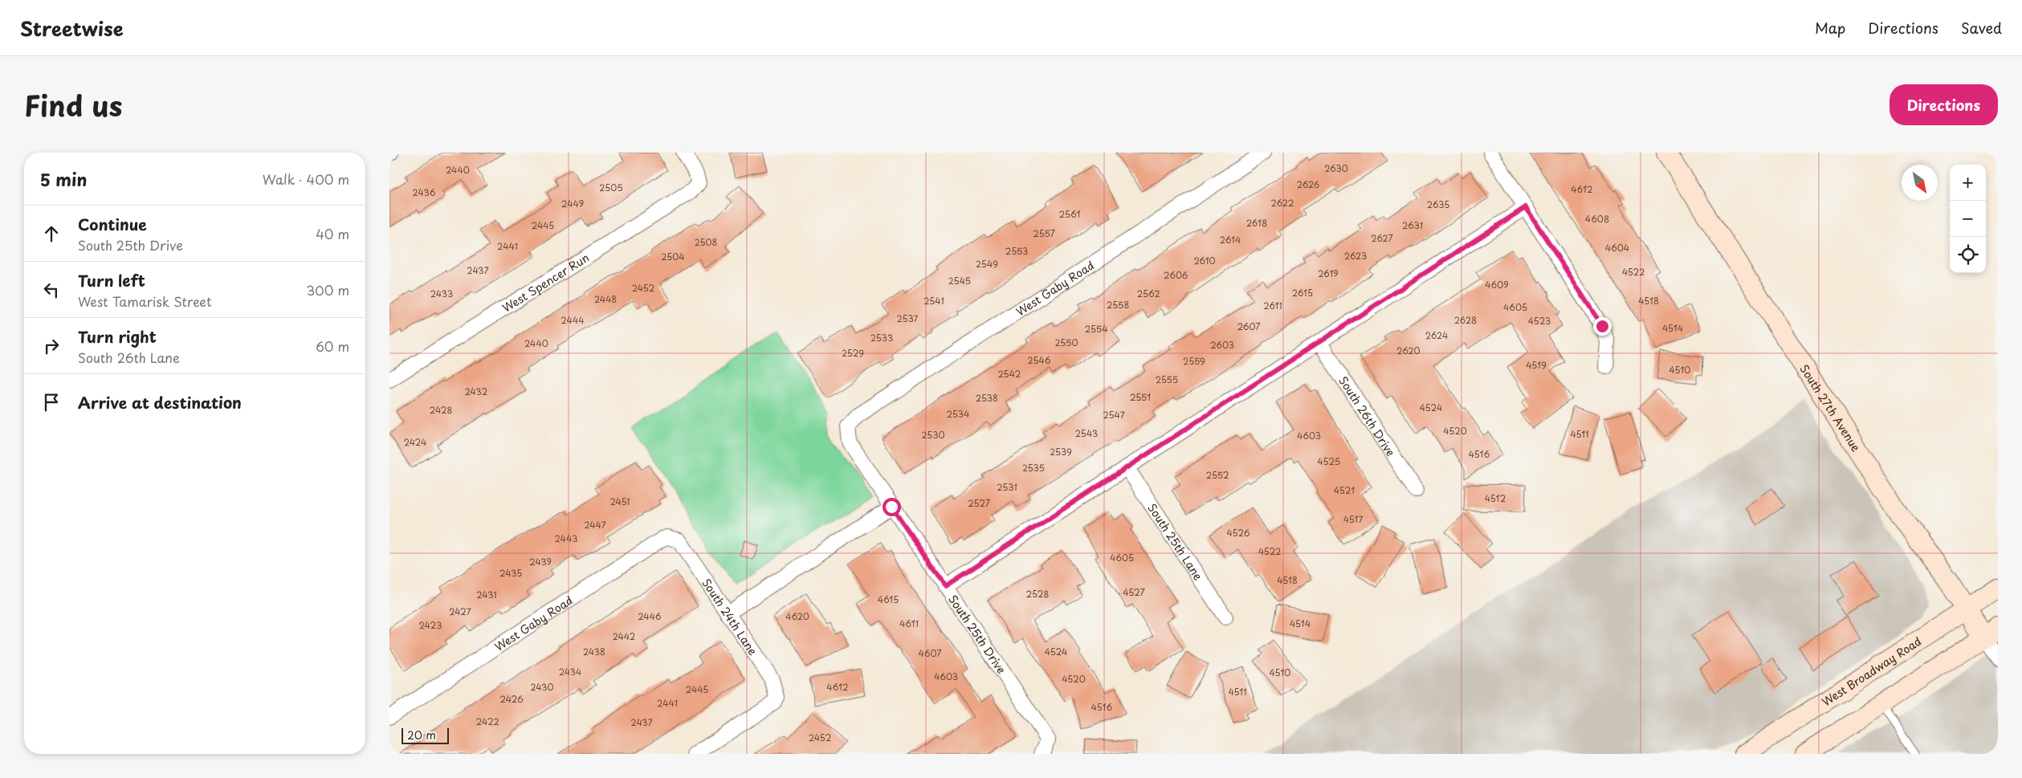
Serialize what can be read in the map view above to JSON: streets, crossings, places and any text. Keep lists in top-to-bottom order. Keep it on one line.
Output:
{"streets":{"main road":["South 27th Avenue","West Broadway Road"],"street":["West Spencer Run","West Gaby Road","South 26th Drive","South 25th Lane","South 24th Lane","South 25th Drive"]},"crossings":[["West Gaby Road","South 24th Lane"],["West Gaby Road","South 25th Drive"],["South 27th Avenue","West Broadway Road"]],"house_numbers":["2630","2440","2626","2505","4612","2436","2622","2449","2635","2561","4608","2618","2445","2631","2557","2627","2614","2508","2441","4604","2553","2623","2504","2610","2549","2437","4522","2619","2606","2545","4609","2452","2615","2433","2562","2448","2541","4518","2558","2611","4605","2537","2444","2628","4523","2607","4514","2554","2624","2533","2550","2440","2603","2620","2529","2546","2559","4519","4510","2542","2555","2432","2551","2538","4524","2428","2534","2547","4520","2543","4511","2530","4603","2424","2539","4516","4525","2535","2552","2531","4521","4512","2451","2527","4517","2447","4526","2443","4522","4605","2439","2435","4518","4527","2528","2431","4615","2427","2446","4620","4611","4514","2423","2442","2438","4524","4607","2434","4510","4603","4520","2430","4612","2445","4511","2426","2441","4516","2422","2437","2452"],"scale_bar":"20 m","north":"bottom right","page":{"header":"Streetwise","nav":["Map","Directions","Saved"],"title":"Find us","buttons":"Directions","heading":["5 min","Walk · 400 m"],"map_buttons":["+","−"],"list":[["Continue","South 25th Drive","40 m"],["Turn left","West Tamarisk Street","300 m"],["Turn right","South 26th Lane","60 m"],"Arrive at destination"],"scale":"20 m"}}
